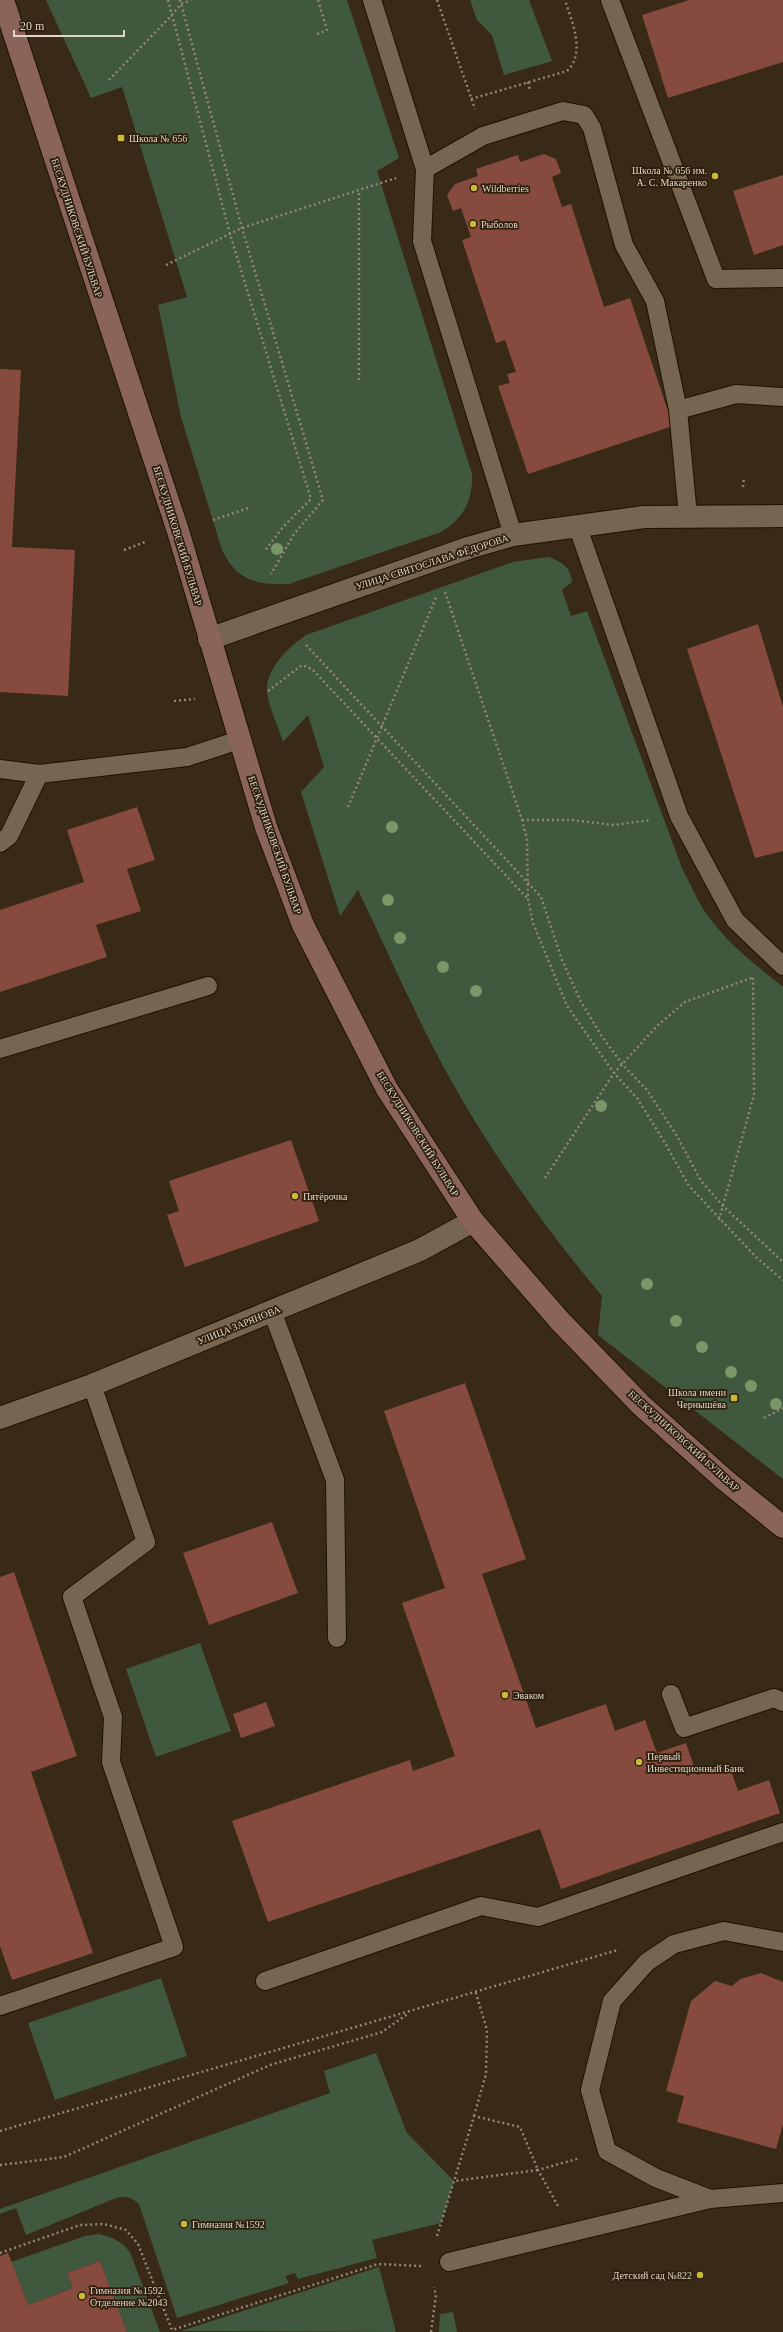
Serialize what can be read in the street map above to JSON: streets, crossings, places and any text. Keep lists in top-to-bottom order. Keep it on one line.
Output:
{"streets":{"street":["БЕСКУДНИКОВСКИЙ БУЛЬВАР","УЛИЦА СВЯТОСЛАВА ФЁДОРОВА","УЛИЦА ЗАРЯНОВА"]},"crossings":[["БЕСКУДНИКОВСКИЙ БУЛЬВАР","УЛИЦА СВЯТОСЛАВА ФЁДОРОВА"],["БЕСКУДНИКОВСКИЙ БУЛЬВАР","УЛИЦА ЗАРЯНОВА"]],"places":{"transit":["Школа № 656","Школа имени Чернышёва"],"other":["Школа № 656 им. А. С. Макаренко","Wildberries","Рыболов","Пятёрочка","Эваком","Первый Инвестиционный Банк","Гимназия №1592","Детский сад №822","Гимназия №1592. Отделение №2043"]},"scale_bar":"20 m"}
